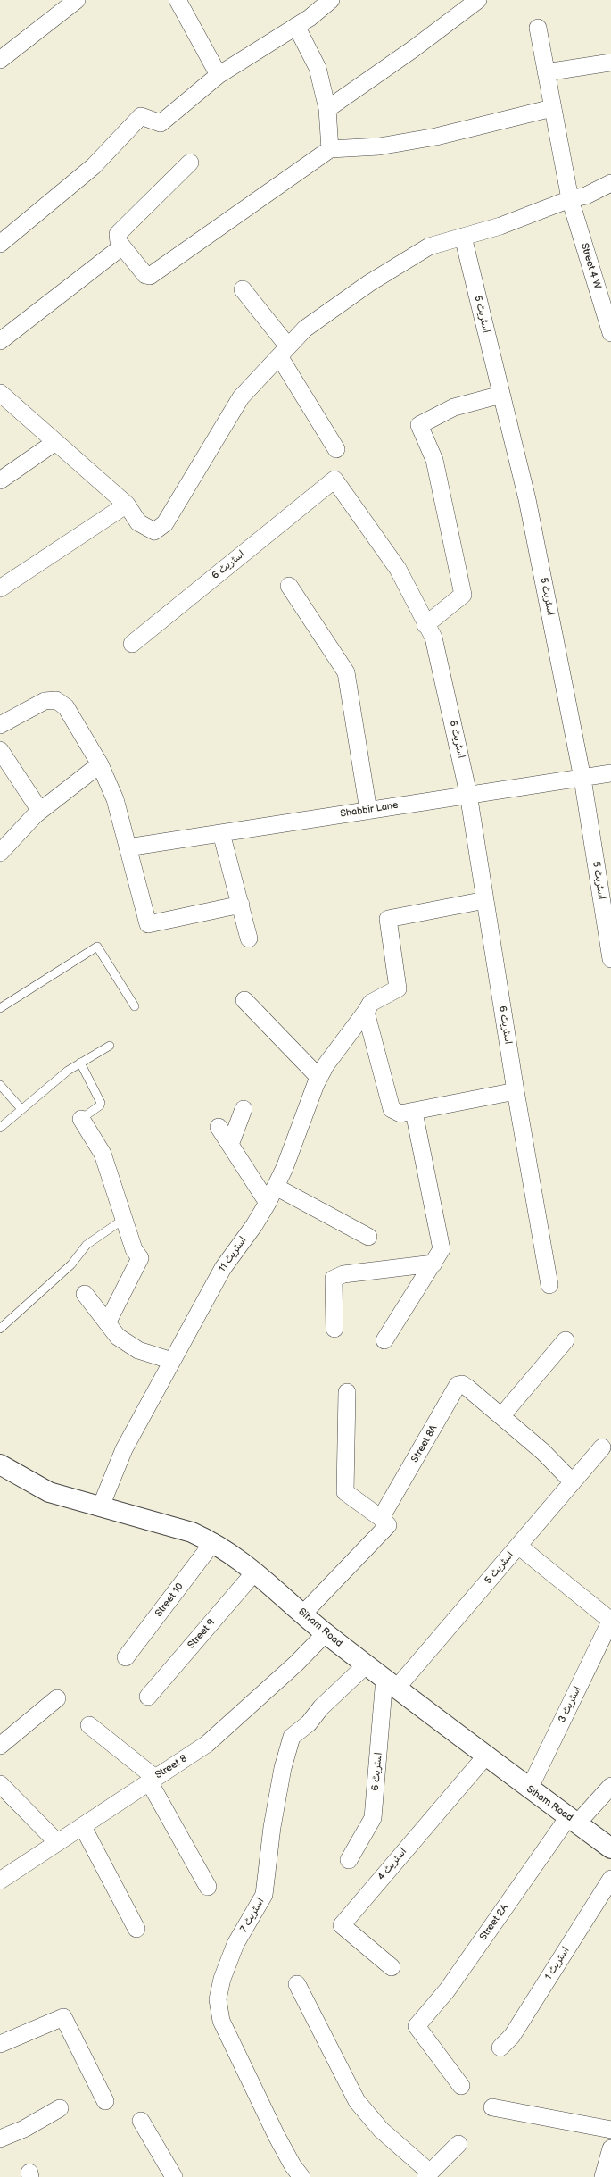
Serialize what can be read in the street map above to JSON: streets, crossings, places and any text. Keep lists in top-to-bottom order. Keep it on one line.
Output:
{"streets":{"street":["Street 4 W","اسٹریٹ 5","اسٹریٹ 6","Shabbir Lane","اسٹریٹ 11","Street 8A","Street 10","Siham Road","Street 9","اسٹریٹ 3","Street 8","اسٹریٹ 4","اسٹریٹ 7","Street 2A","اسٹریٹ 1"]},"crossings":[["اسٹریٹ 5","اسٹریٹ 6"],["اسٹریٹ 5","Shabbir Lane"],["اسٹریٹ 5","Street 8A"],["اسٹریٹ 5","Siham Road"],["اسٹریٹ 6","Shabbir Lane"],["اسٹریٹ 6","اسٹریٹ 11"],["اسٹریٹ 6","Siham Road"],["اسٹریٹ 11","Siham Road"],["Street 10","Siham Road"],["Siham Road","Street 9"],["Siham Road","اسٹریٹ 3"],["Siham Road","Street 8"],["Siham Road","اسٹریٹ 4"],["Siham Road","اسٹریٹ 7"],["Siham Road","Street 2A"]]}
